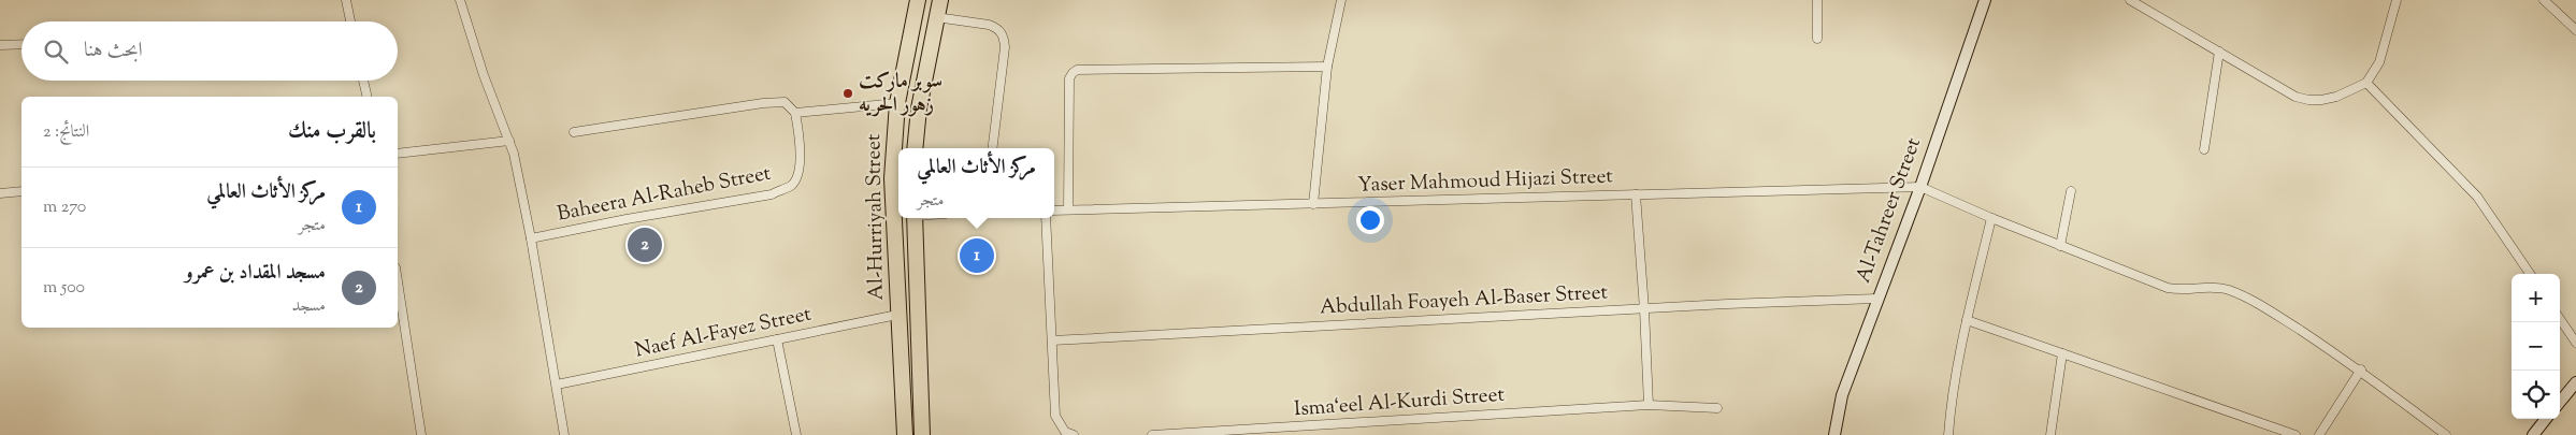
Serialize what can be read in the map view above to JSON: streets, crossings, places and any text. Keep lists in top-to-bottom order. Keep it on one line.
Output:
{"streets":{"highway":["Al-Hurriyah Street"],"street":["Yaser Mahmoud Hijazi Street","Baheera Al-Raheb Street","Al-Tahreer Street","Abdullah Foayeh Al-Baser Street","Naef Al-Fayez Street","Isma‘eel Al-Kurdi Street"]},"crossings":[["Yaser Mahmoud Hijazi Street","Al-Tahreer Street"],["Al-Tahreer Street","Abdullah Foayeh Al-Baser Street"],["Al-Hurriyah Street","Naef Al-Fayez Street"]],"places":["سوبر ماركت زهور الحريه"],"page":{"search":"ابحث هنا","heading":["بالقرب منك","النتائج: 2"],"popup":["مركز الأثاث العالمي","متجر"],"list":[{"mark":"1","name":"مركز الأثاث العالمي","note":"متجر","value":"270 m"},{"mark":"2","name":"مسجد المقداد بن عمرو","note":"مسجد","value":"500 m"}],"pins":["2","1"],"map_buttons":["+","−"]}}
